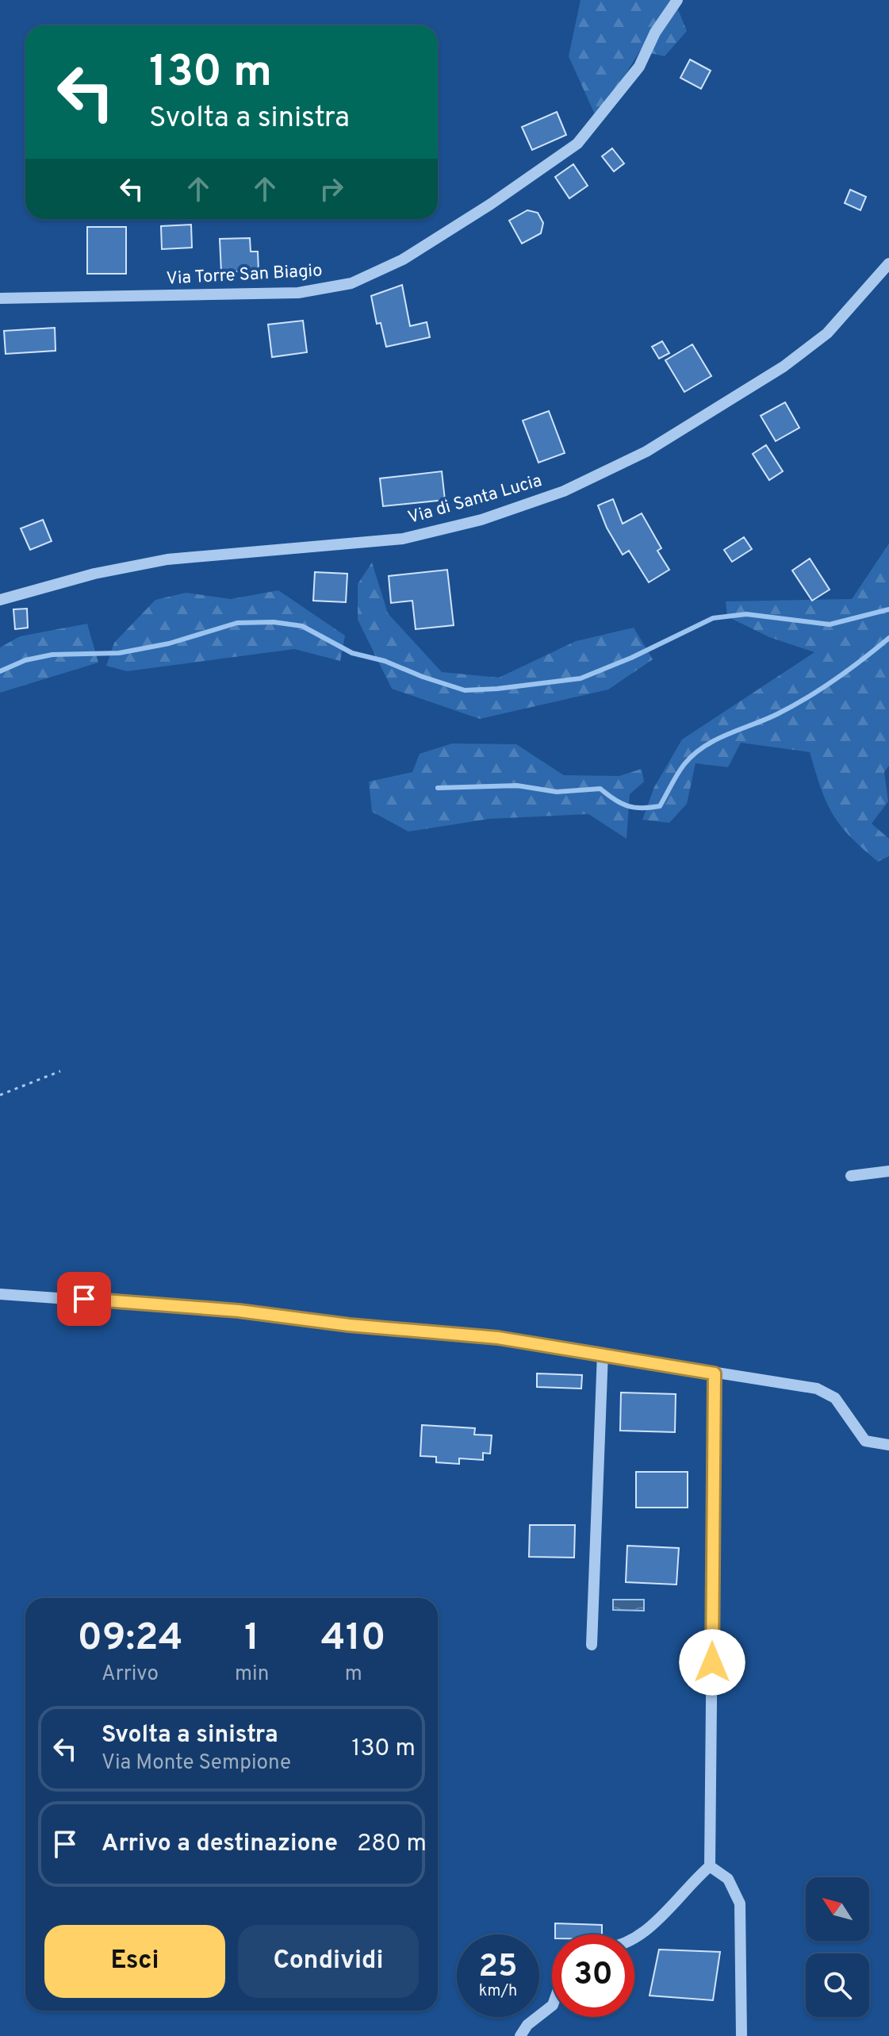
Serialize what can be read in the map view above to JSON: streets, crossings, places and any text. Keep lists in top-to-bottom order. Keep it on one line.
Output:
{"streets":{"street":["Via Torre San Biagio","Via di Santa Lucia"]},"north":"top left","page":{"turn":["130 m","Svolta a sinistra"],"eta":["09:24","Arrivo","1","min","410","m"],"list":[{"name":"Svolta a sinistra","note":"Via Monte Sempione","value":"130 m"},{"name":"Arrivo a destinazione","value":"280 m"}],"buttons":["Esci","Condividi"],"speed":"25 km/h","limit":"30"}}
